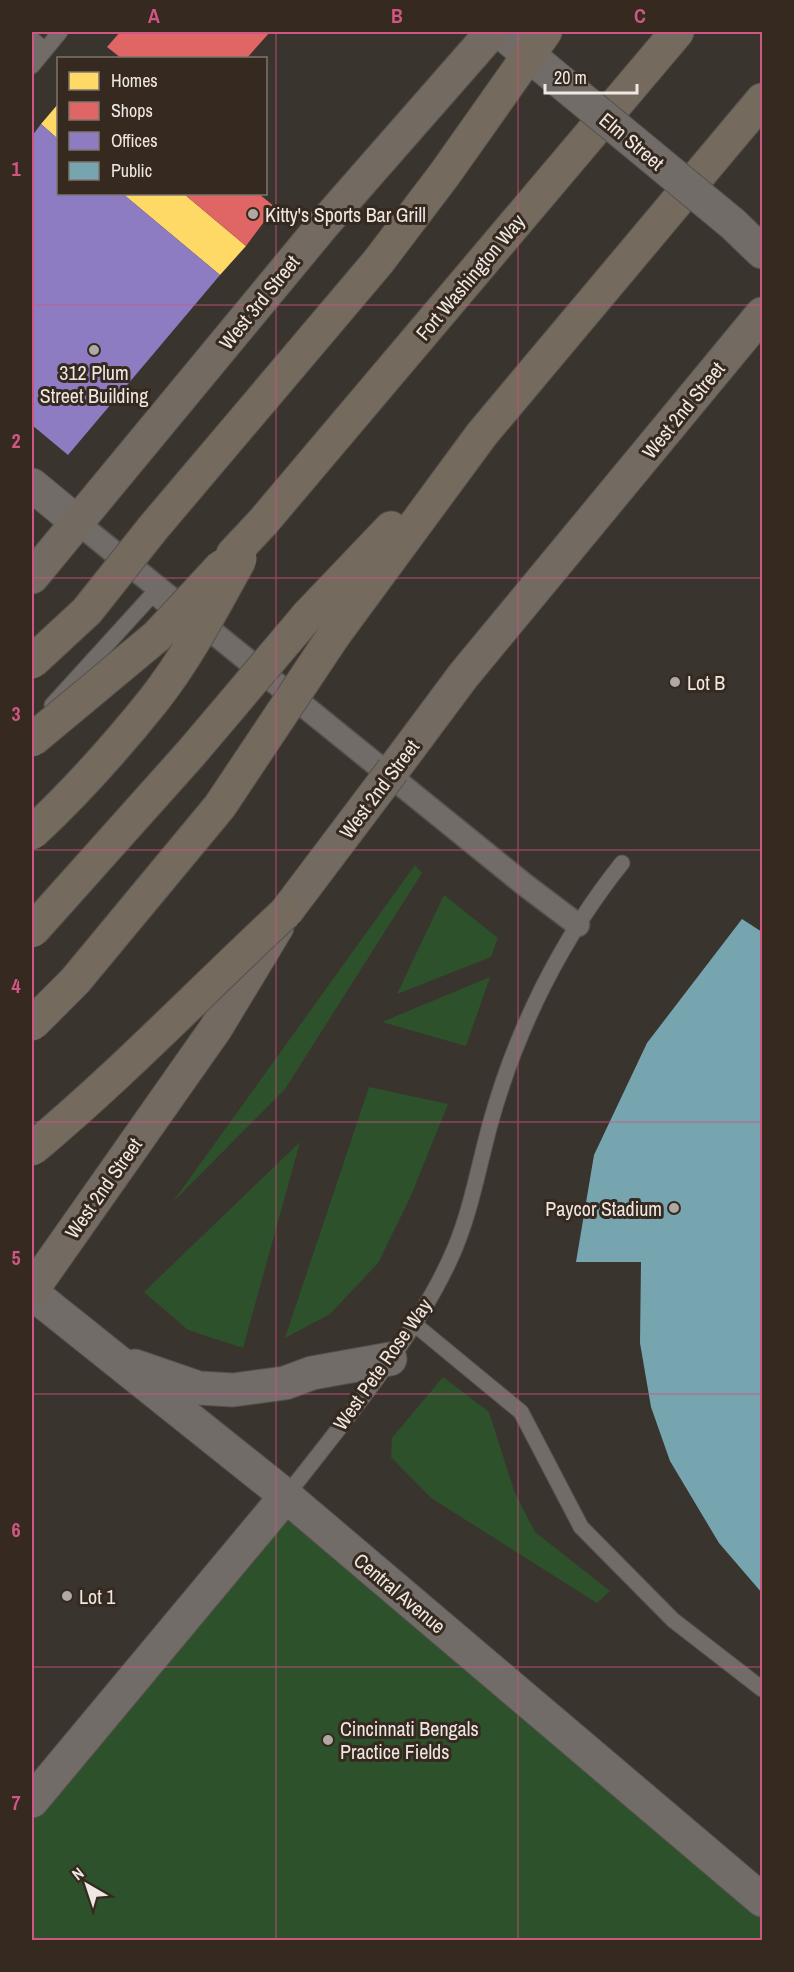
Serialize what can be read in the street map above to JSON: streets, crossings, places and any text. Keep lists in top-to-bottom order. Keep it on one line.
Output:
{"streets":{"highway":["Fort Washington Way"],"main road":["Elm Street","West 3rd Street","West 2nd Street","West Pete Rose Way","Central Avenue"]},"crossings":[["West 2nd Street","Central Avenue"],["West Pete Rose Way","Central Avenue"]],"places":["Kitty's Sports Bar Grill","312 Plum Street Building","Lot B","Paycor Stadium","Lot 1","Cincinnati Bengals Practice Fields"],"legend":["Homes","Shops","Offices","Public"],"scale_bar":"20 m","north":"top left","grid":{"columns":["A","B","C"],"rows":["1","2","3","4","5","6","7"]}}
